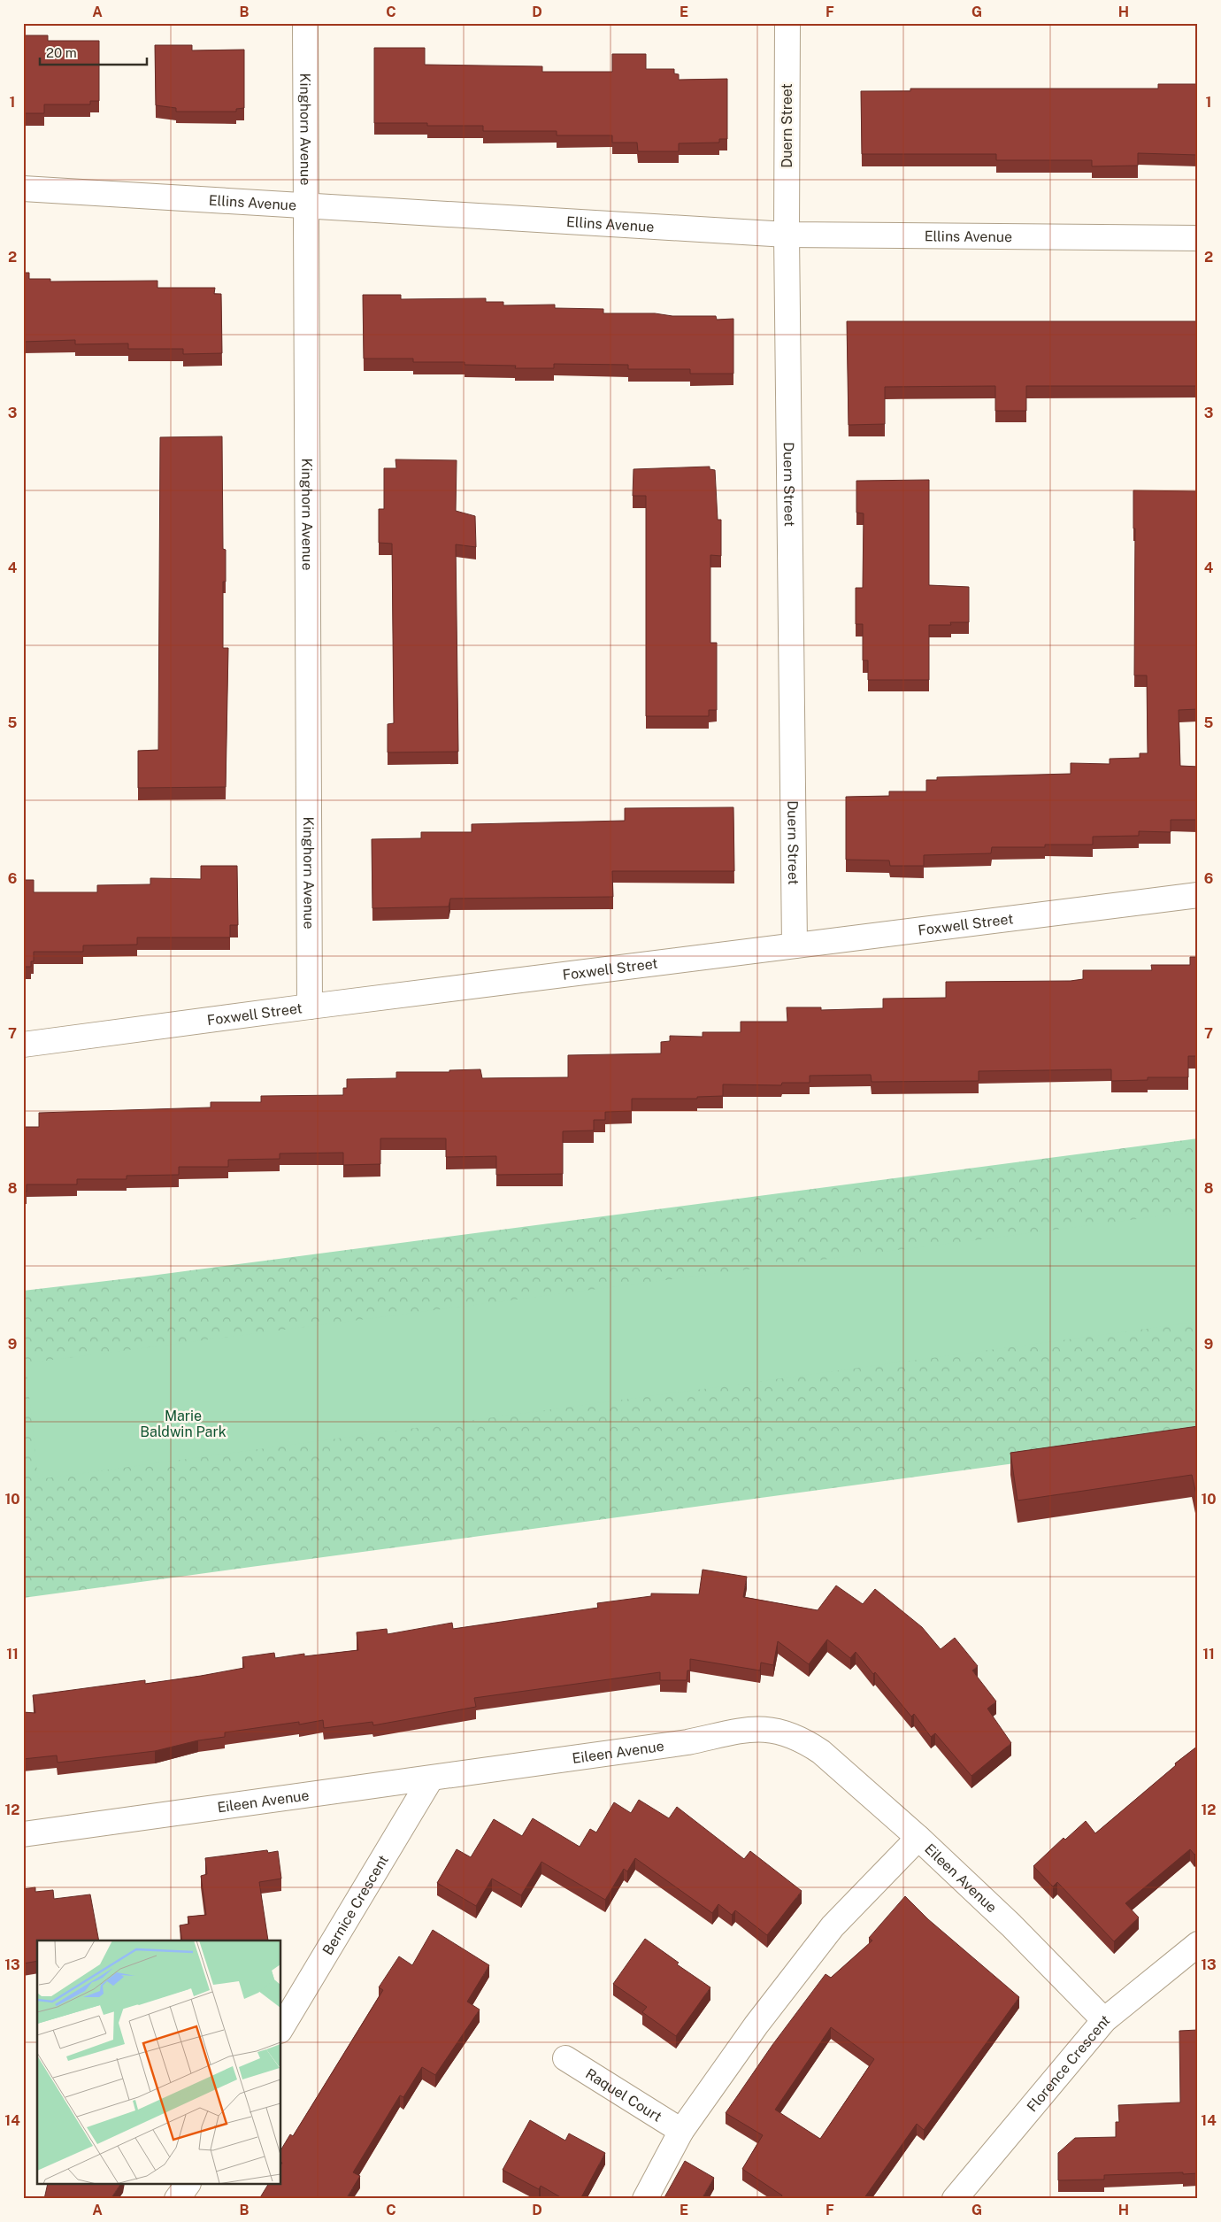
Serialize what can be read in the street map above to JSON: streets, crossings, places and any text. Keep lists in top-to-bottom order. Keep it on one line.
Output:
{"streets":{"street":["Duern Street","Kinghorn Avenue","Ellins Avenue","Foxwell Street","Eileen Avenue","Bernice Crescent","Florence Crescent","Raquel Court"]},"crossings":[["Duern Street","Ellins Avenue"],["Duern Street","Foxwell Street"],["Kinghorn Avenue","Ellins Avenue"],["Kinghorn Avenue","Foxwell Street"],["Eileen Avenue","Bernice Crescent"],["Eileen Avenue","Florence Crescent"]],"parks":["Marie Baldwin Park"],"scale_bar":"20 m","grid":{"columns":["A","B","C","D","E","F","G","H"],"rows":["1","2","3","4","5","6","7","8","9","10","11","12","13","14"]}}
